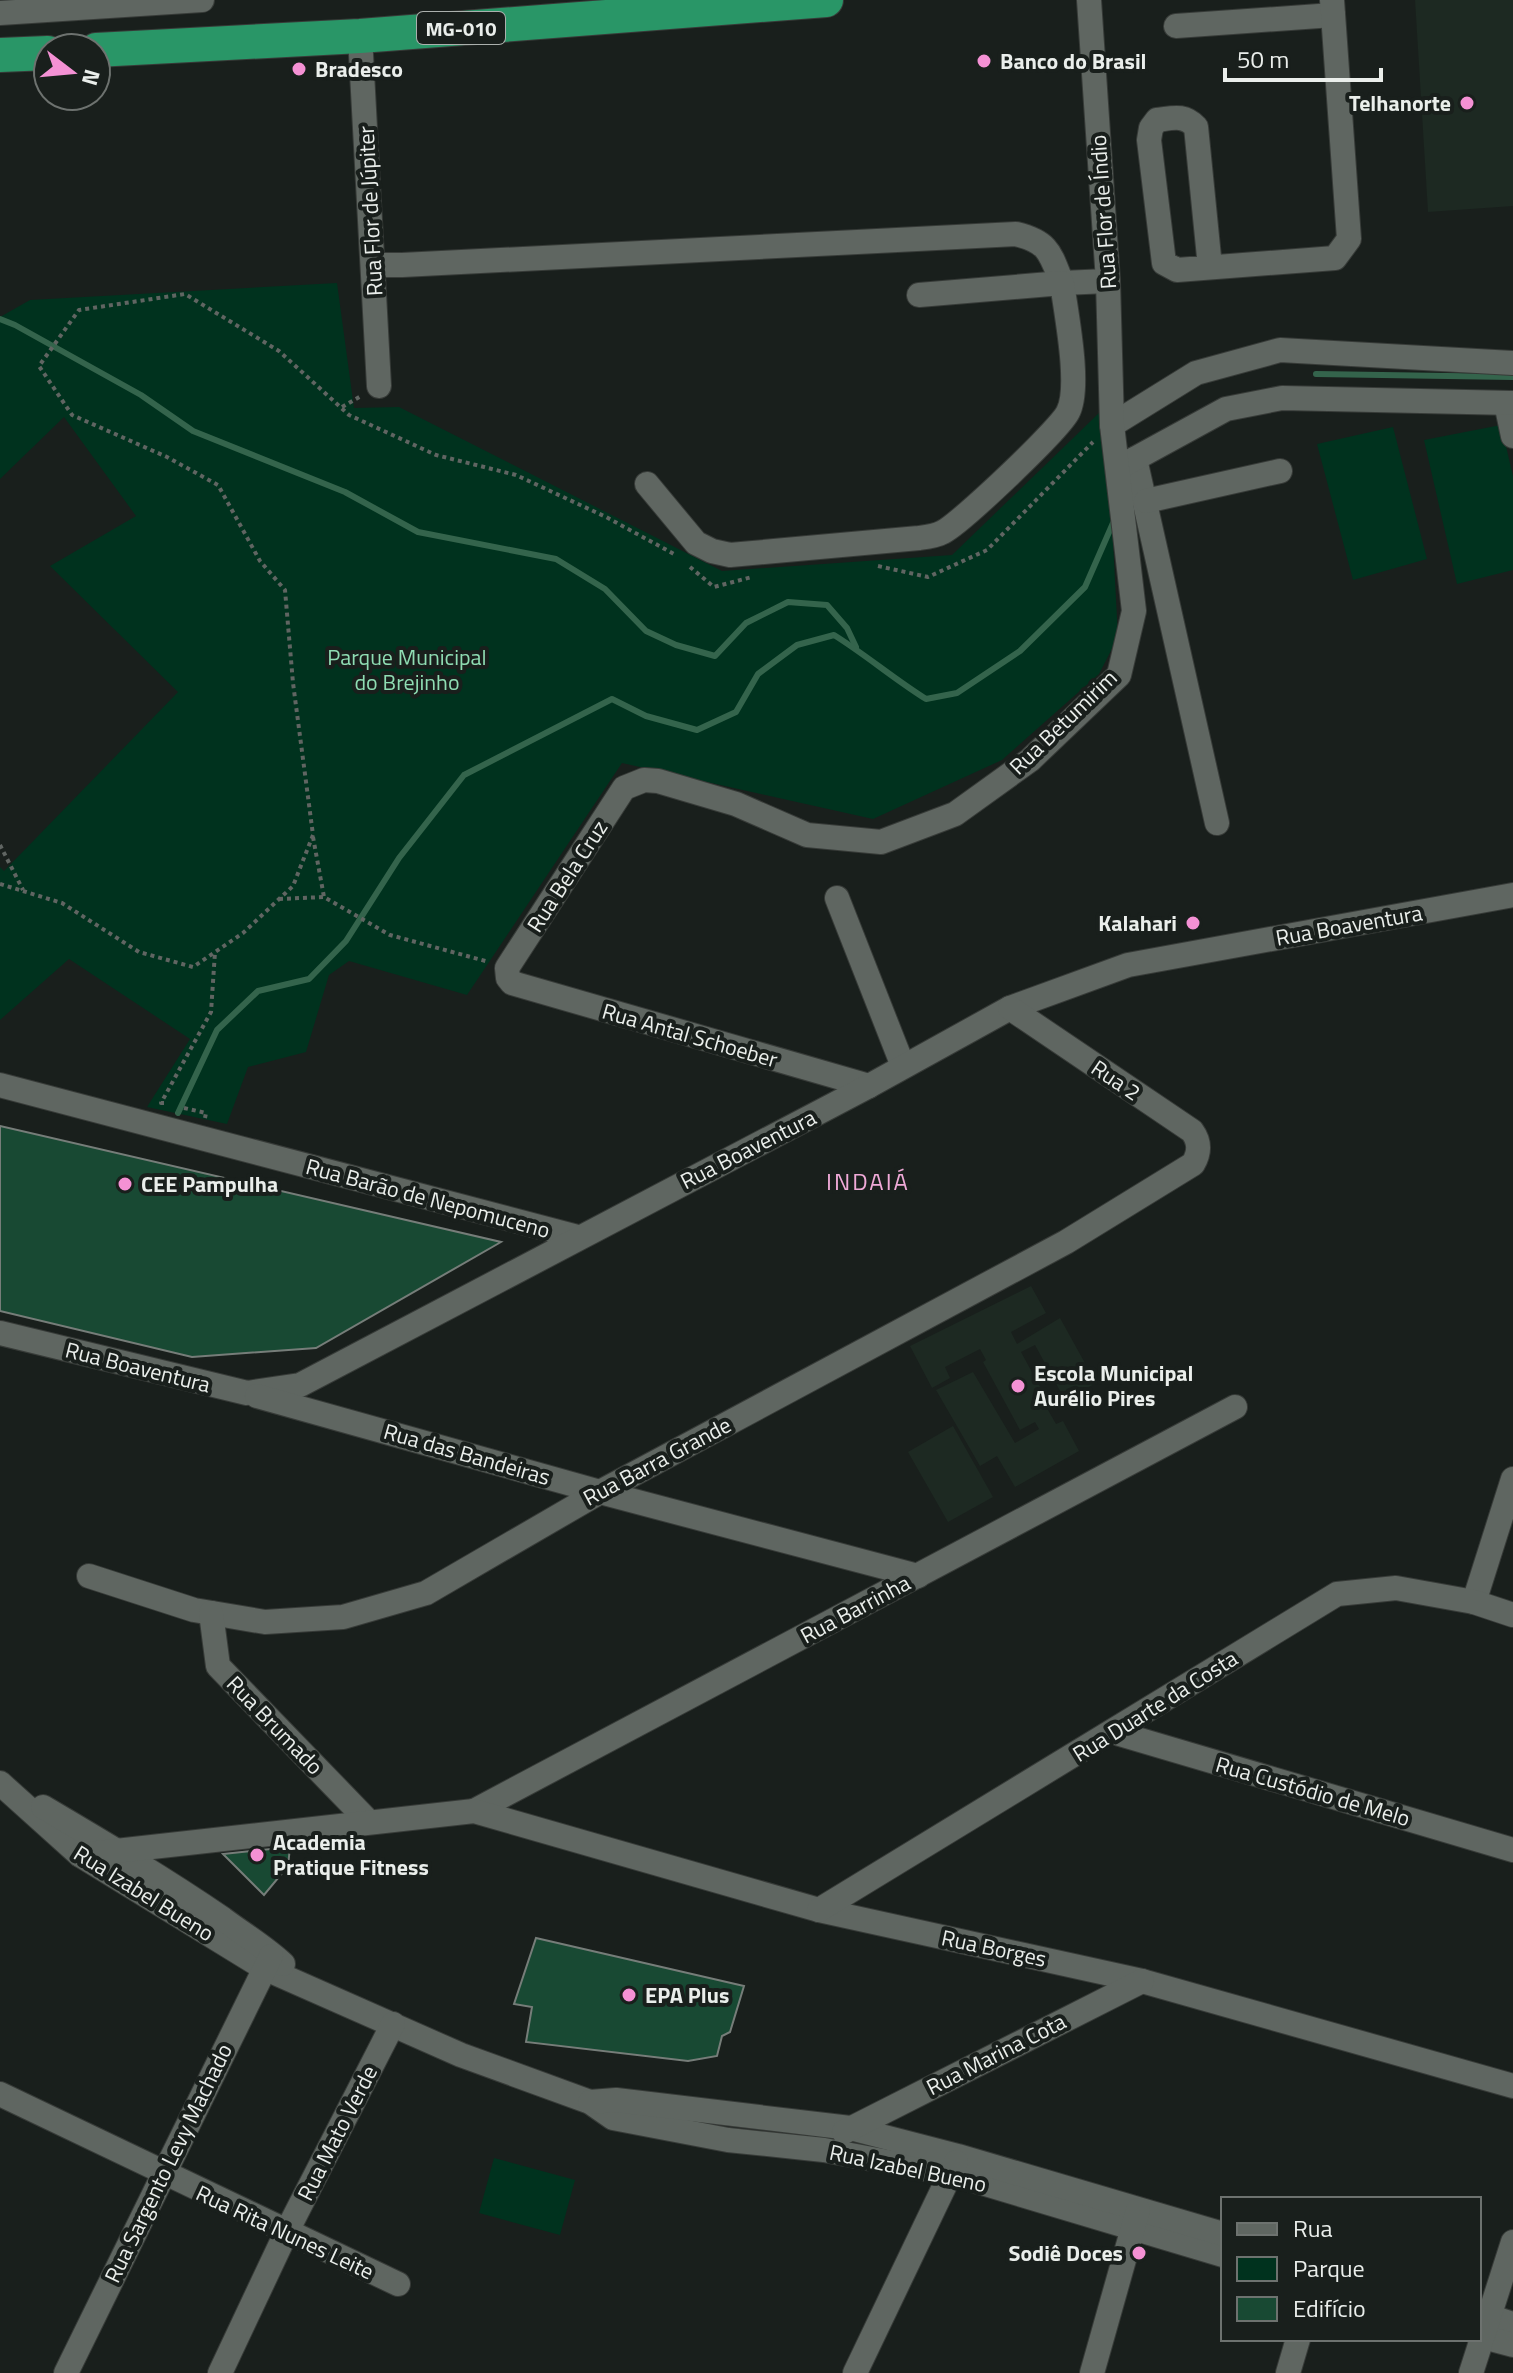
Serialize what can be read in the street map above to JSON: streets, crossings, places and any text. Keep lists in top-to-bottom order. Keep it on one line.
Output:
{"streets":{"highway":["MG-010"],"street":["Rua Flor de Júpiter","Rua Flor de Índio","Rua Betumirim","Rua Bela Cruz","Rua Boaventura","Rua Antal Schoeber","Rua 2","Rua Barão de Nepomuceno","Rua das Bandeiras","Rua Barra Grande","Rua Barrinha","Rua Duarte da Costa","Rua Brumado","Rua Custódio de Melo","Rua Izabel Bueno","Rua Borges","Rua Marina Cota","Rua Mato Verde","Rua Sargento Levy Machado","Rua Rita Nunes Leite"]},"crossings":[["MG-010","Rua Flor de Júpiter"],["Rua Flor de Índio","Rua Betumirim"],["Rua Betumirim","Rua Bela Cruz"],["Rua Bela Cruz","Rua Antal Schoeber"],["Rua Boaventura","Rua Antal Schoeber"],["Rua Boaventura","Rua 2"],["Rua Boaventura","Rua Barão de Nepomuceno"],["Rua Boaventura","Rua das Bandeiras"],["Rua 2","Rua Barra Grande"],["Rua das Bandeiras","Rua Barra Grande"],["Rua das Bandeiras","Rua Barrinha"],["Rua Barra Grande","Rua Brumado"],["Rua Barrinha","Rua Borges"],["Rua Duarte da Costa","Rua Custódio de Melo"],["Rua Duarte da Costa","Rua Borges"],["Rua Izabel Bueno","Rua Marina Cota"],["Rua Izabel Bueno","Rua Mato Verde"],["Rua Izabel Bueno","Rua Sargento Levy Machado"],["Rua Borges","Rua Marina Cota"],["Rua Mato Verde","Rua Rita Nunes Leite"],["Rua Sargento Levy Machado","Rua Rita Nunes Leite"]],"districts":["INDAIÁ"],"parks":["Parque Municipal do Brejinho"],"places":["Banco do Brasil","Bradesco","Telhanorte","Kalahari","CEE Pampulha","Escola Municipal Aurélio Pires","Academia Pratique Fitness","EPA Plus","Sodiê Doces"],"legend":["Rua","Parque","Edifício"],"scale_bar":"50 m","north":"right"}
